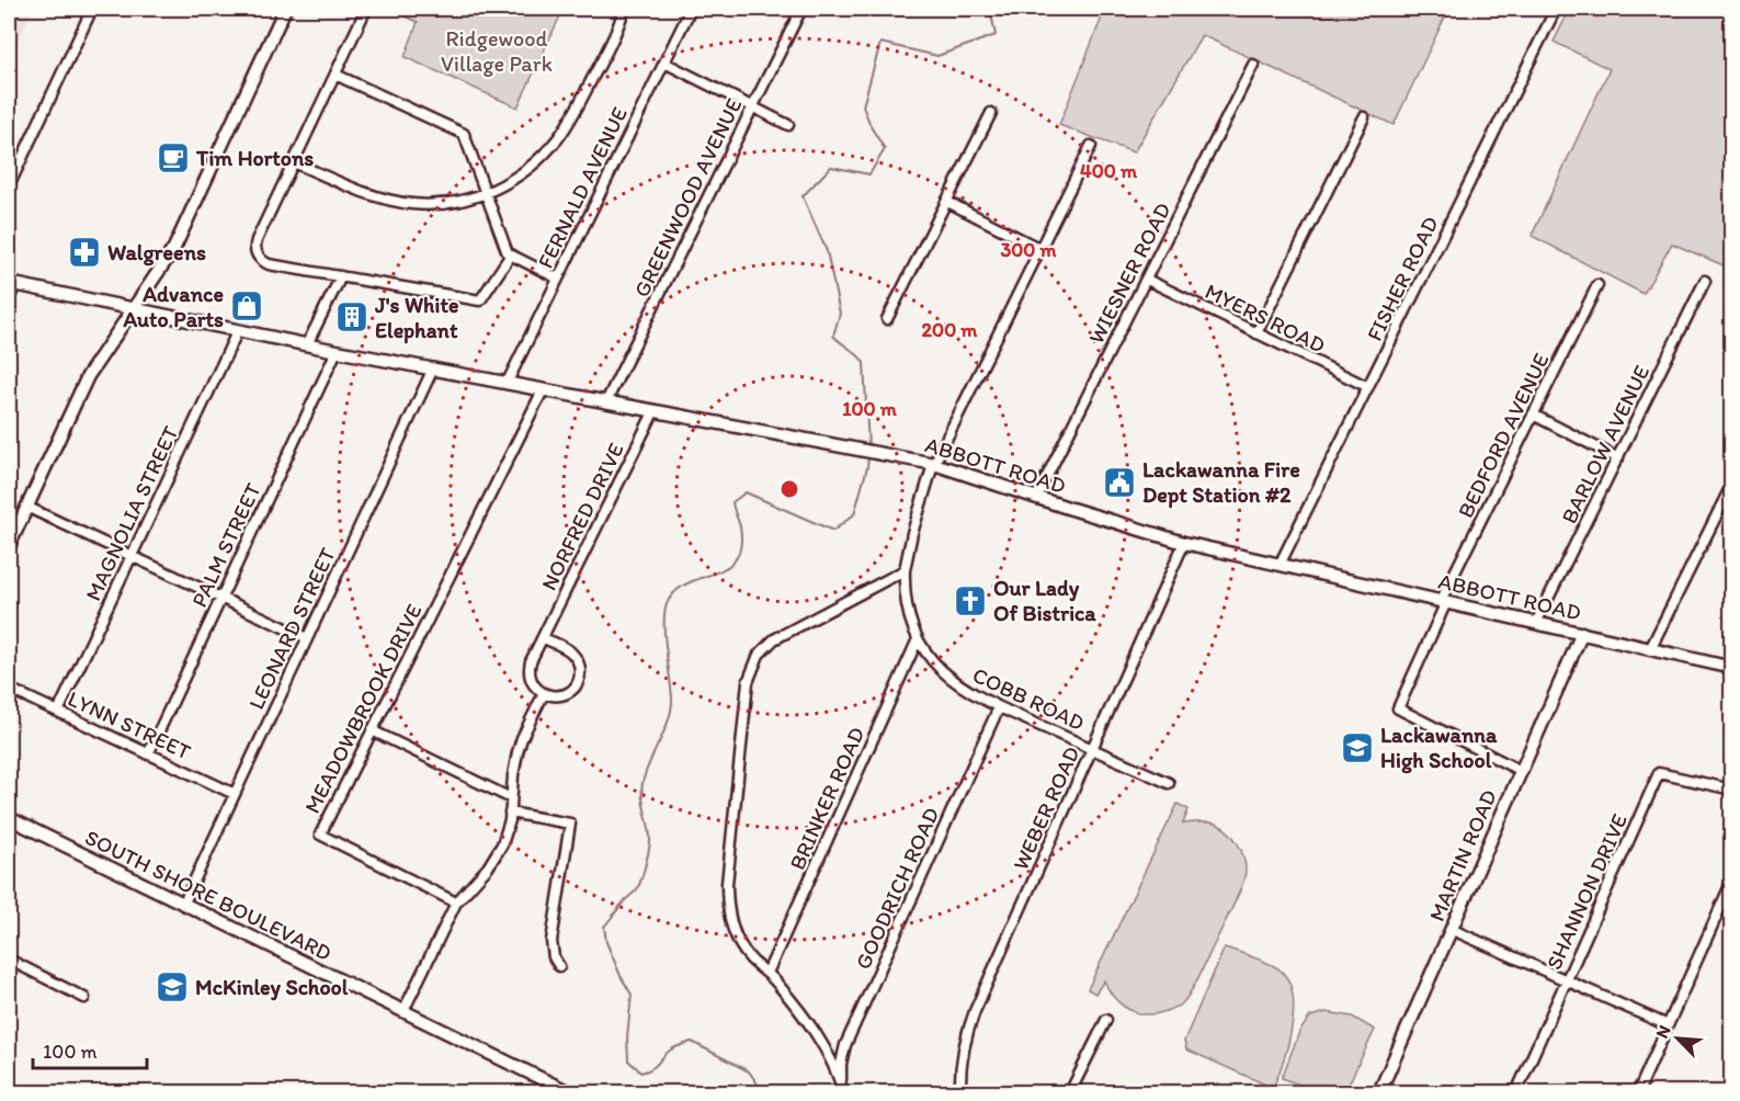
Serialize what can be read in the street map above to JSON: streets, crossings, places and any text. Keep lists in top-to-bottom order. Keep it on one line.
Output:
{"streets":{"street":["FERNALD AVENUE","GREENWOOD AVENUE","WIESNER ROAD","FISHER ROAD","MYERS ROAD","BEDFORD AVENUE","BARLOW AVENUE","ABBOTT ROAD","MAGNOLIA STREET","NORFRED DRIVE","PALM STREET","LEONARD STREET","COBB ROAD","MEADOWBROOK DRIVE","LYNN STREET","BRINKER ROAD","WEBER ROAD","MARTIN ROAD","GOODRICH ROAD","SHANNON DRIVE","SOUTH SHORE BOULEVARD"]},"crossings":[["FERNALD AVENUE","ABBOTT ROAD"],["GREENWOOD AVENUE","ABBOTT ROAD"],["WIESNER ROAD","MYERS ROAD"],["WIESNER ROAD","ABBOTT ROAD"],["FISHER ROAD","MYERS ROAD"],["FISHER ROAD","ABBOTT ROAD"],["BEDFORD AVENUE","ABBOTT ROAD"],["BEDFORD AVENUE","MARTIN ROAD"],["BARLOW AVENUE","ABBOTT ROAD"],["ABBOTT ROAD","MAGNOLIA STREET"],["ABBOTT ROAD","NORFRED DRIVE"],["ABBOTT ROAD","PALM STREET"],["ABBOTT ROAD","LEONARD STREET"],["ABBOTT ROAD","COBB ROAD"],["ABBOTT ROAD","MEADOWBROOK DRIVE"],["ABBOTT ROAD","WEBER ROAD"],["ABBOTT ROAD","MARTIN ROAD"],["MAGNOLIA STREET","LYNN STREET"],["PALM STREET","LYNN STREET"],["LEONARD STREET","LYNN STREET"],["LEONARD STREET","SOUTH SHORE BOULEVARD"],["COBB ROAD","BRINKER ROAD"],["COBB ROAD","WEBER ROAD"],["COBB ROAD","GOODRICH ROAD"]],"parks":["Ridgewood Village Park"],"places":{"cafe":["Tim Hortons"],"pharmacy":["Walgreens"],"shop":["Advance Auto Parts"],"building":["J's White Elephant"],"public building":["Lackawanna Fire Dept Station #2"],"church":["Our Lady Of Bistrica"],"school or university":["Lackawanna High School","McKinley School"]},"scale_bar":"100 m","north":"top left","rings":["400 m","300 m","200 m","100 m"]}
